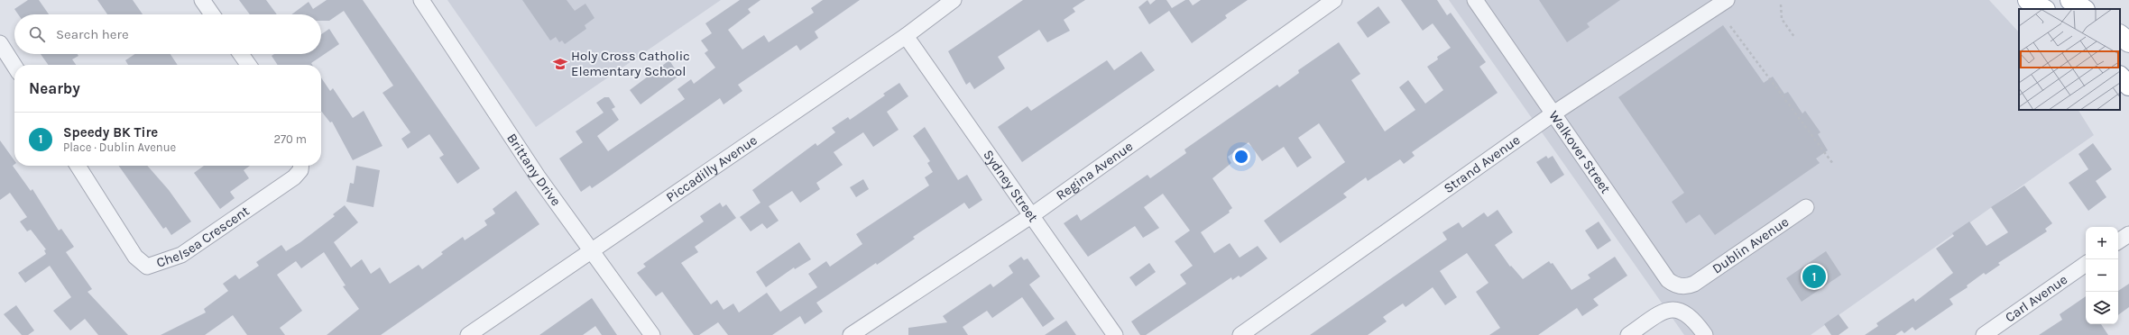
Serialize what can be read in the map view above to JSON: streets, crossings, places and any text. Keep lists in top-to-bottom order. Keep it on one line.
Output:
{"streets":{"street":["Walkover Street","Strand Avenue","Brittany Drive","Piccadilly Avenue","Regina Avenue","Sydney Street","Chelsea Crescent","Dublin Avenue","Carl Avenue"]},"crossings":[["Walkover Street","Strand Avenue"],["Walkover Street","Dublin Avenue"],["Brittany Drive","Piccadilly Avenue"],["Piccadilly Avenue","Sydney Street"],["Regina Avenue","Sydney Street"]],"places":{"school or university":["Holy Cross Catholic Elementary School"]},"page":{"search":"Search here","heading":"Nearby","list":[{"mark":"1","name":"Speedy BK Tire","note":"Place · Dublin Avenue","value":"270 m"}],"map_buttons":["+","−"],"pins":"1"}}
